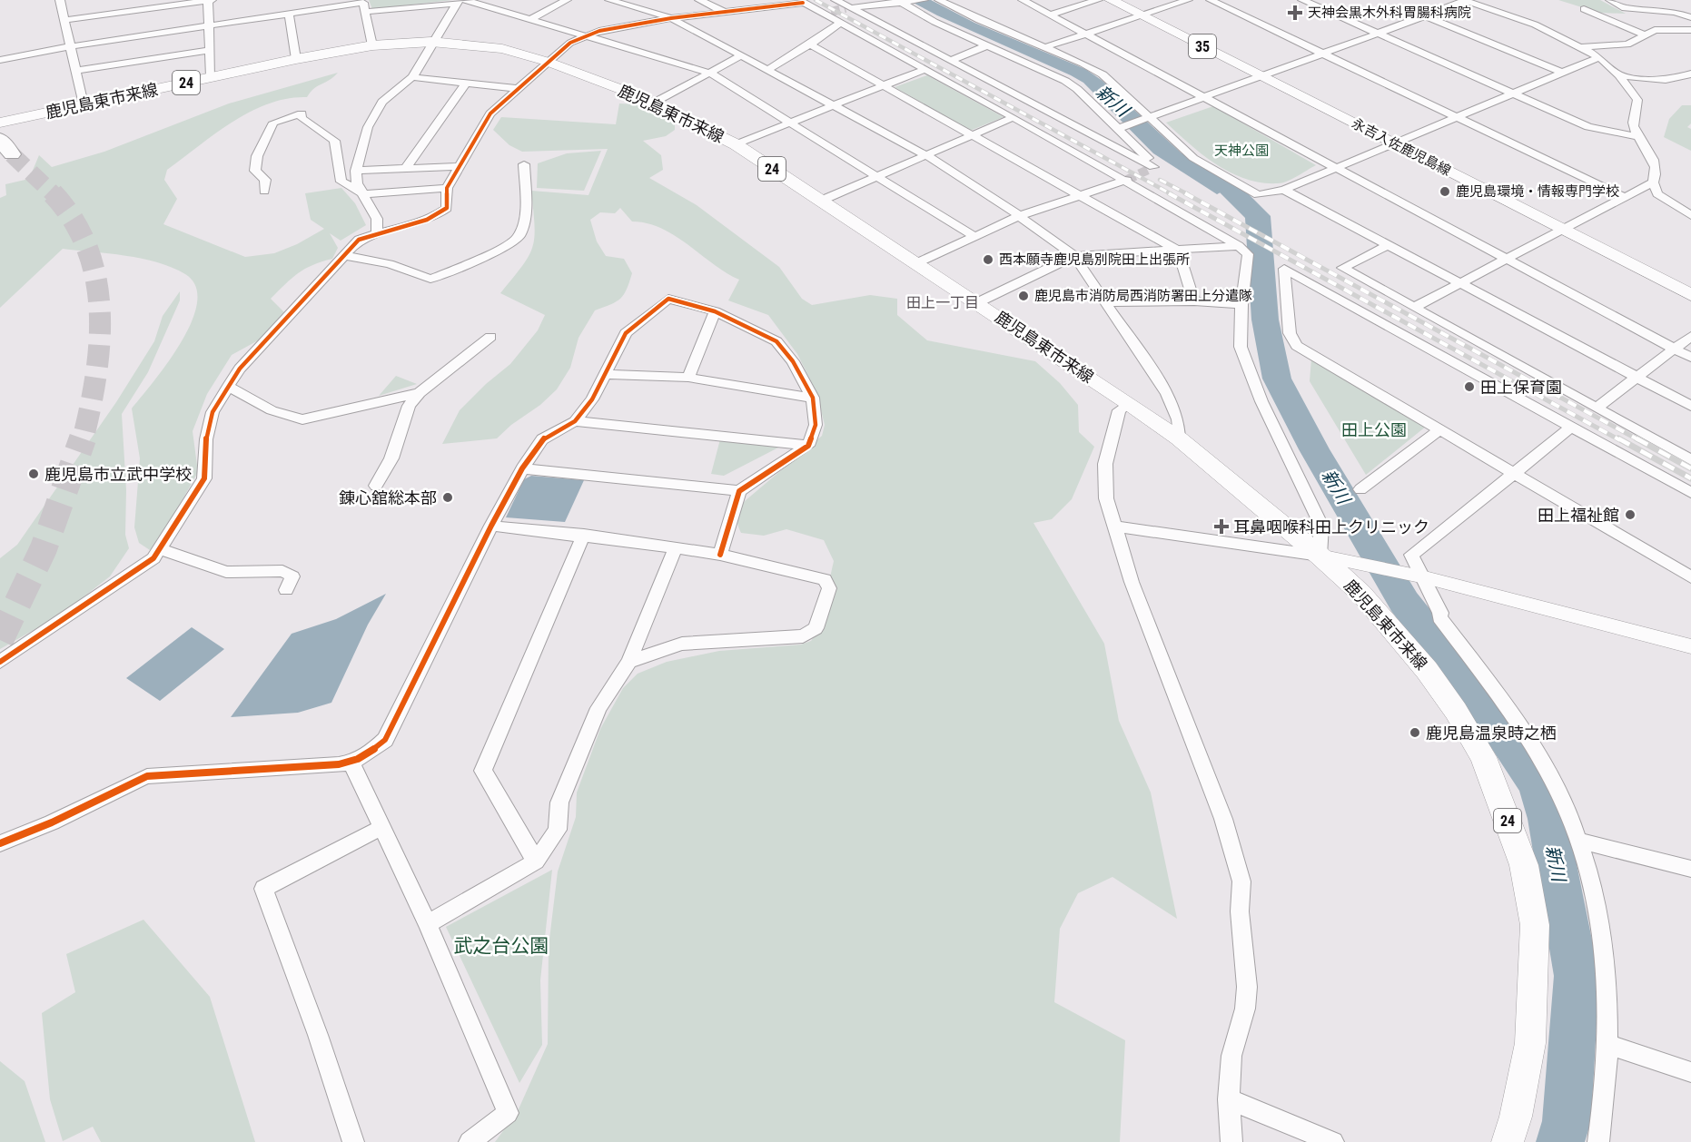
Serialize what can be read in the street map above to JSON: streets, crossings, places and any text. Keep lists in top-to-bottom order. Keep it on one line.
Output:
{"streets":{"main road":["35","24","鹿児島東市来線","永吉入佐鹿児島線"]},"districts":["田上一丁目"],"water":["新川"],"parks":["天神公園","田上公園","武之台公園"],"places":{"health":["天神会黒木外科胃腸科病院","耳鼻咽喉科田上クリニック"],"other":["鹿児島環境・情報専門学校","西本願寺鹿児島別院田上出張所","鹿児島市消防局西消防署田上分遣隊","田上保育園","鹿児島市立武中学校","錬心舘総本部","田上福祉館","鹿児島温泉時之栖"]}}
